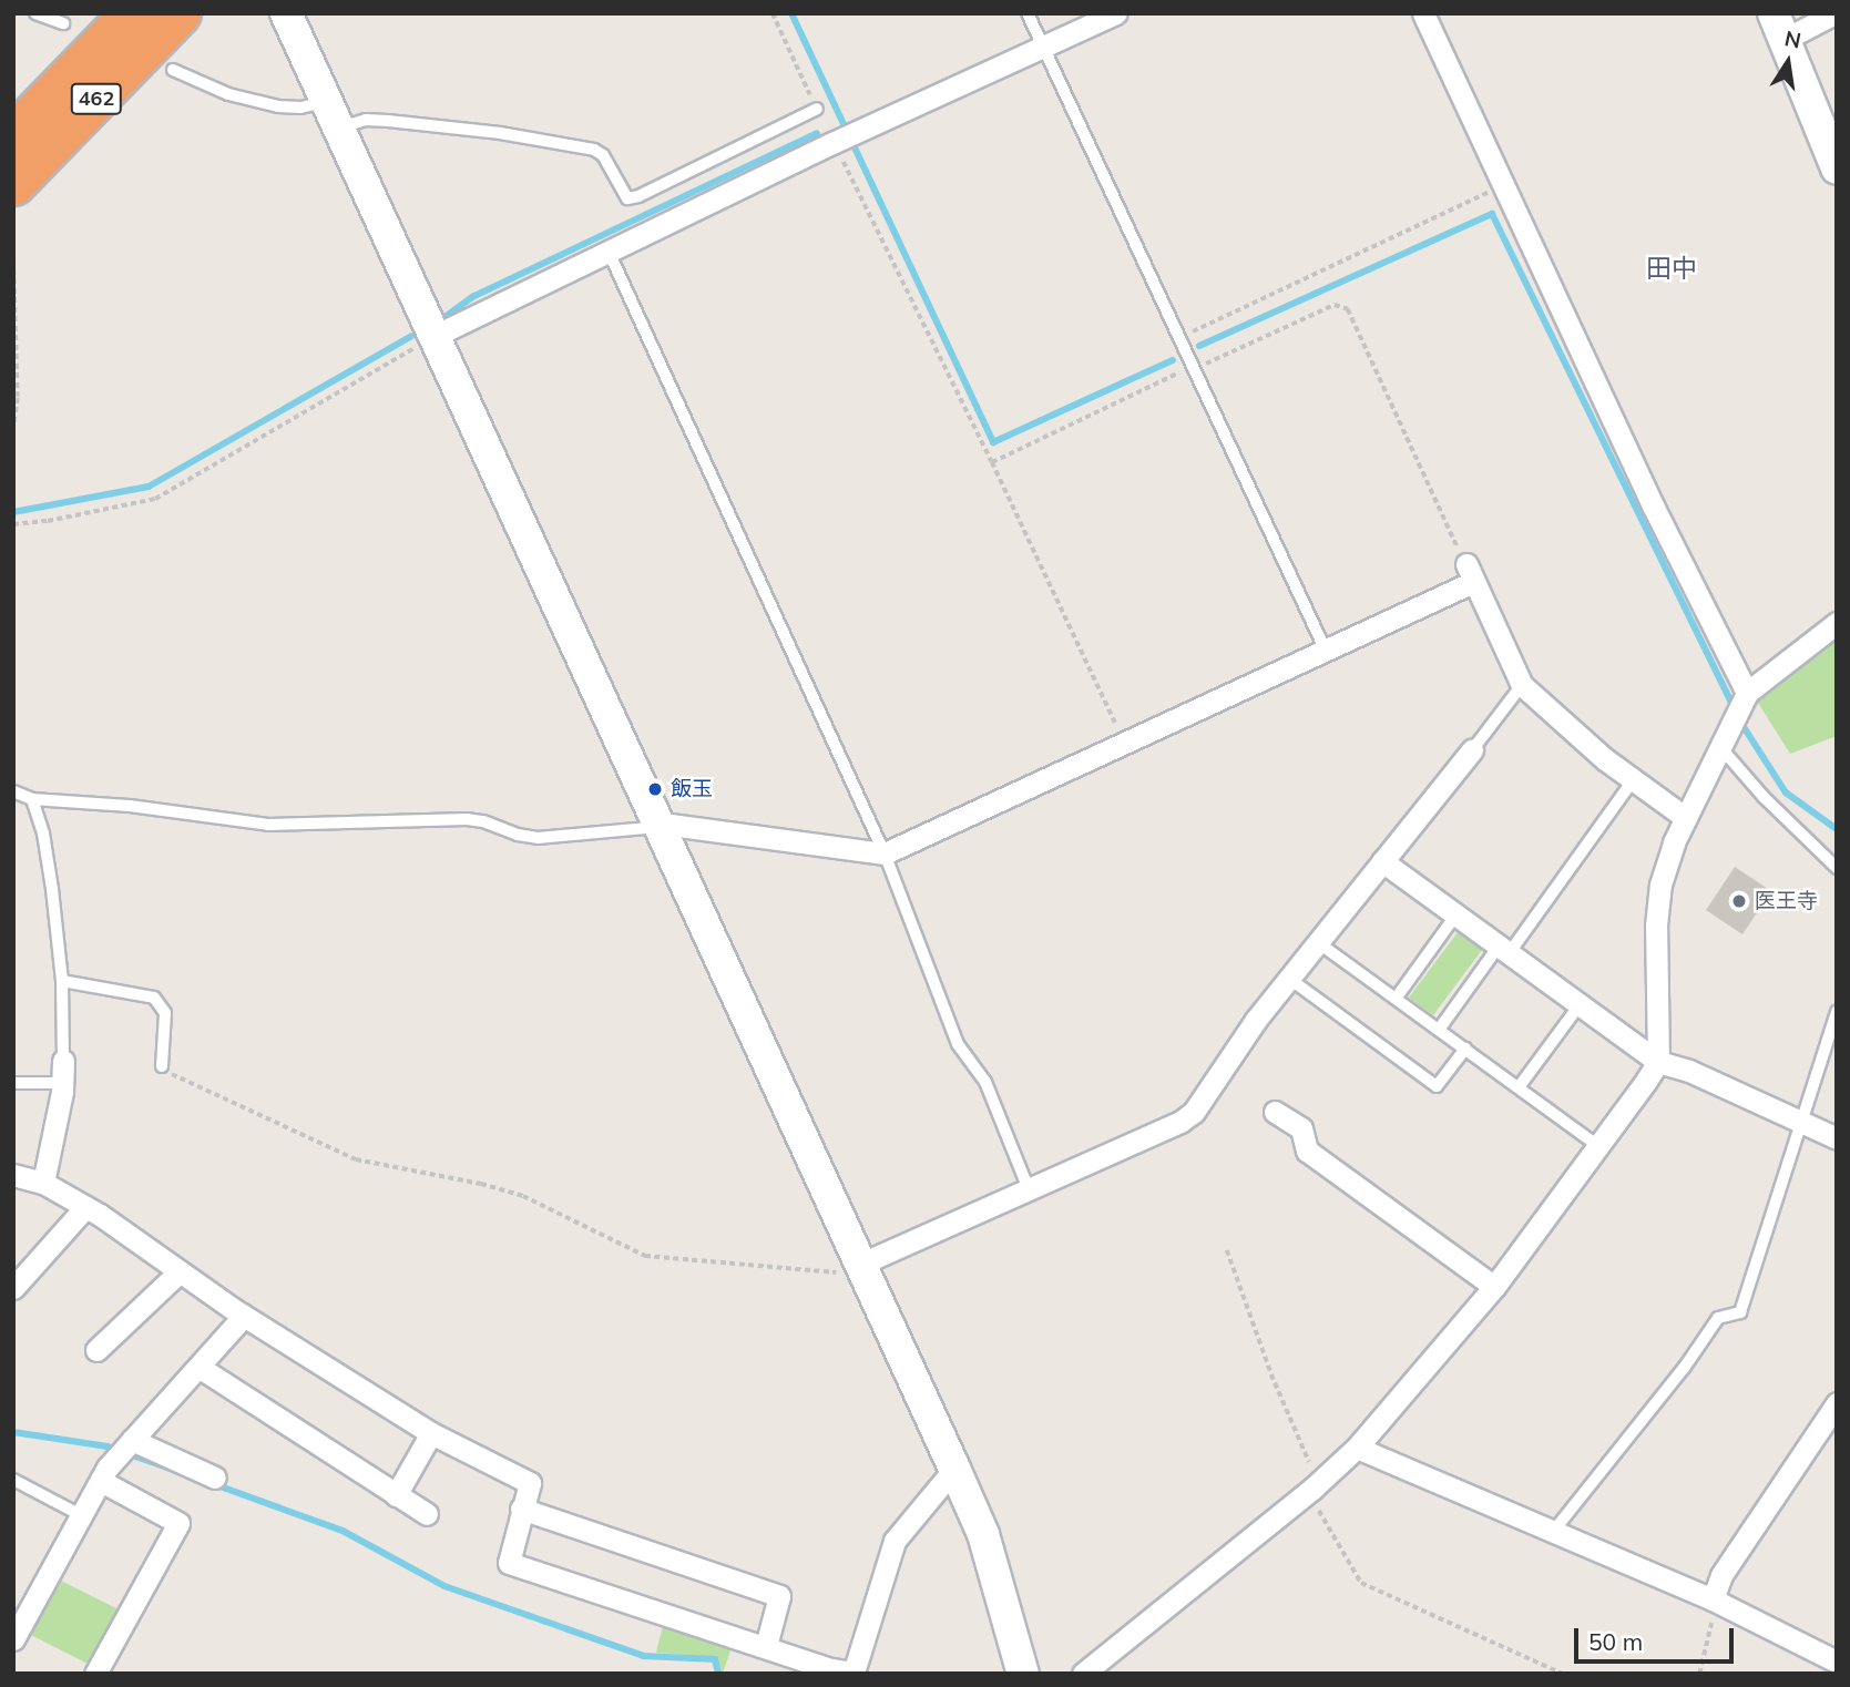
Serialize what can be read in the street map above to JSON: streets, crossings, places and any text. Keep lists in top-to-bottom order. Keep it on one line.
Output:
{"streets":{"highway":["462"]},"districts":["田中"],"places":["飯玉","医王寺"],"scale_bar":"50 m","north":"top"}
